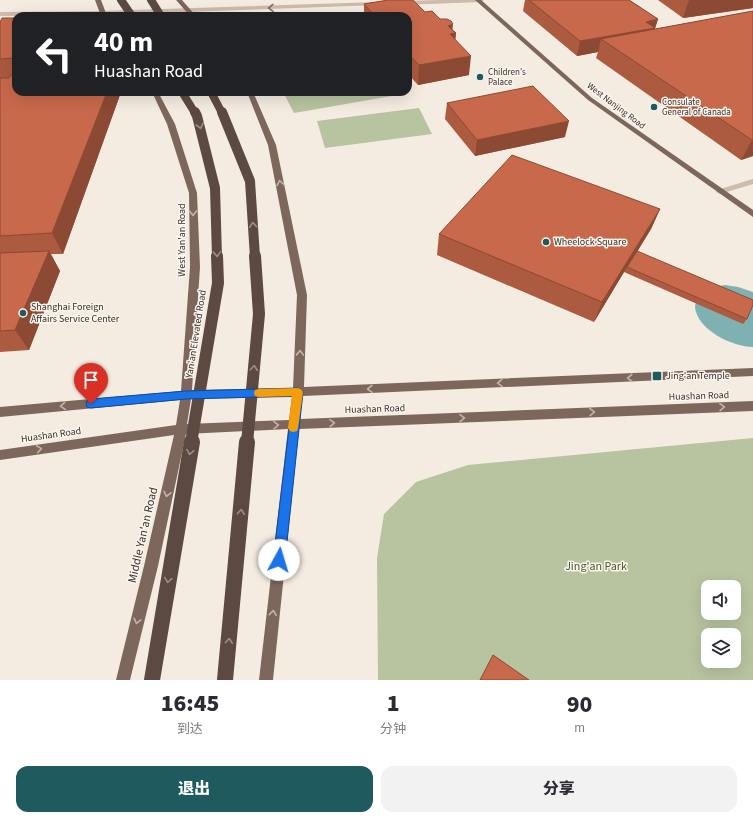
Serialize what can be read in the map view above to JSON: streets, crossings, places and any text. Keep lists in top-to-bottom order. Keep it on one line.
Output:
{"streets":{"highway":["Yan'an Elevated Road"],"main road":["West Nanjing Road","West Yan'an Road","Huashan Road","Middle Yan'an Road"]},"crossings":[["West Yan'an Road","Huashan Road"],["West Yan'an Road","Middle Yan'an Road"],["Huashan Road","Middle Yan'an Road"]],"one_way":["Middle Yan'an Road"],"parks":["Jing'an Park"],"places":{"other":["Children's Palace","Consulate General of Canada","Wheelock Square","Shanghai Foreign Affairs Service Center"],"transit":["Jing'an Temple"]},"page":{"turn":["40 m","Huashan Road"],"eta":["16:45","到达","1","分钟","90","m"],"buttons":["退出","分享"]}}
